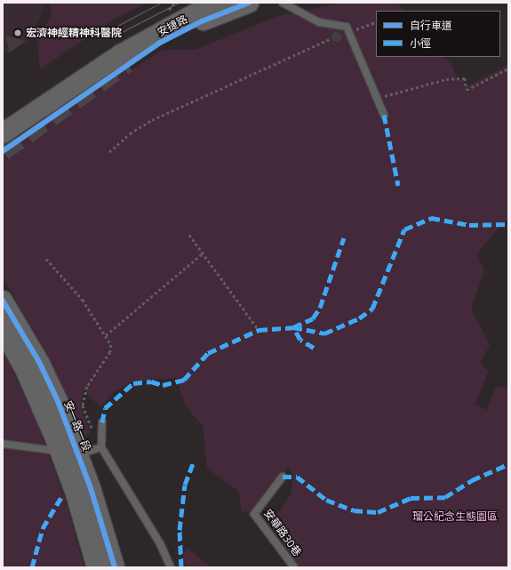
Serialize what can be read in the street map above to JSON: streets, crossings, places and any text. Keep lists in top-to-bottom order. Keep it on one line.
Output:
{"streets":{"street":["安捷路","安一路一段"],"lane":["安華路30巷"]},"parks":["瑠公紀念生態園區"],"places":["宏濟神經精神科醫院"],"legend":["自行車道","小徑"]}
